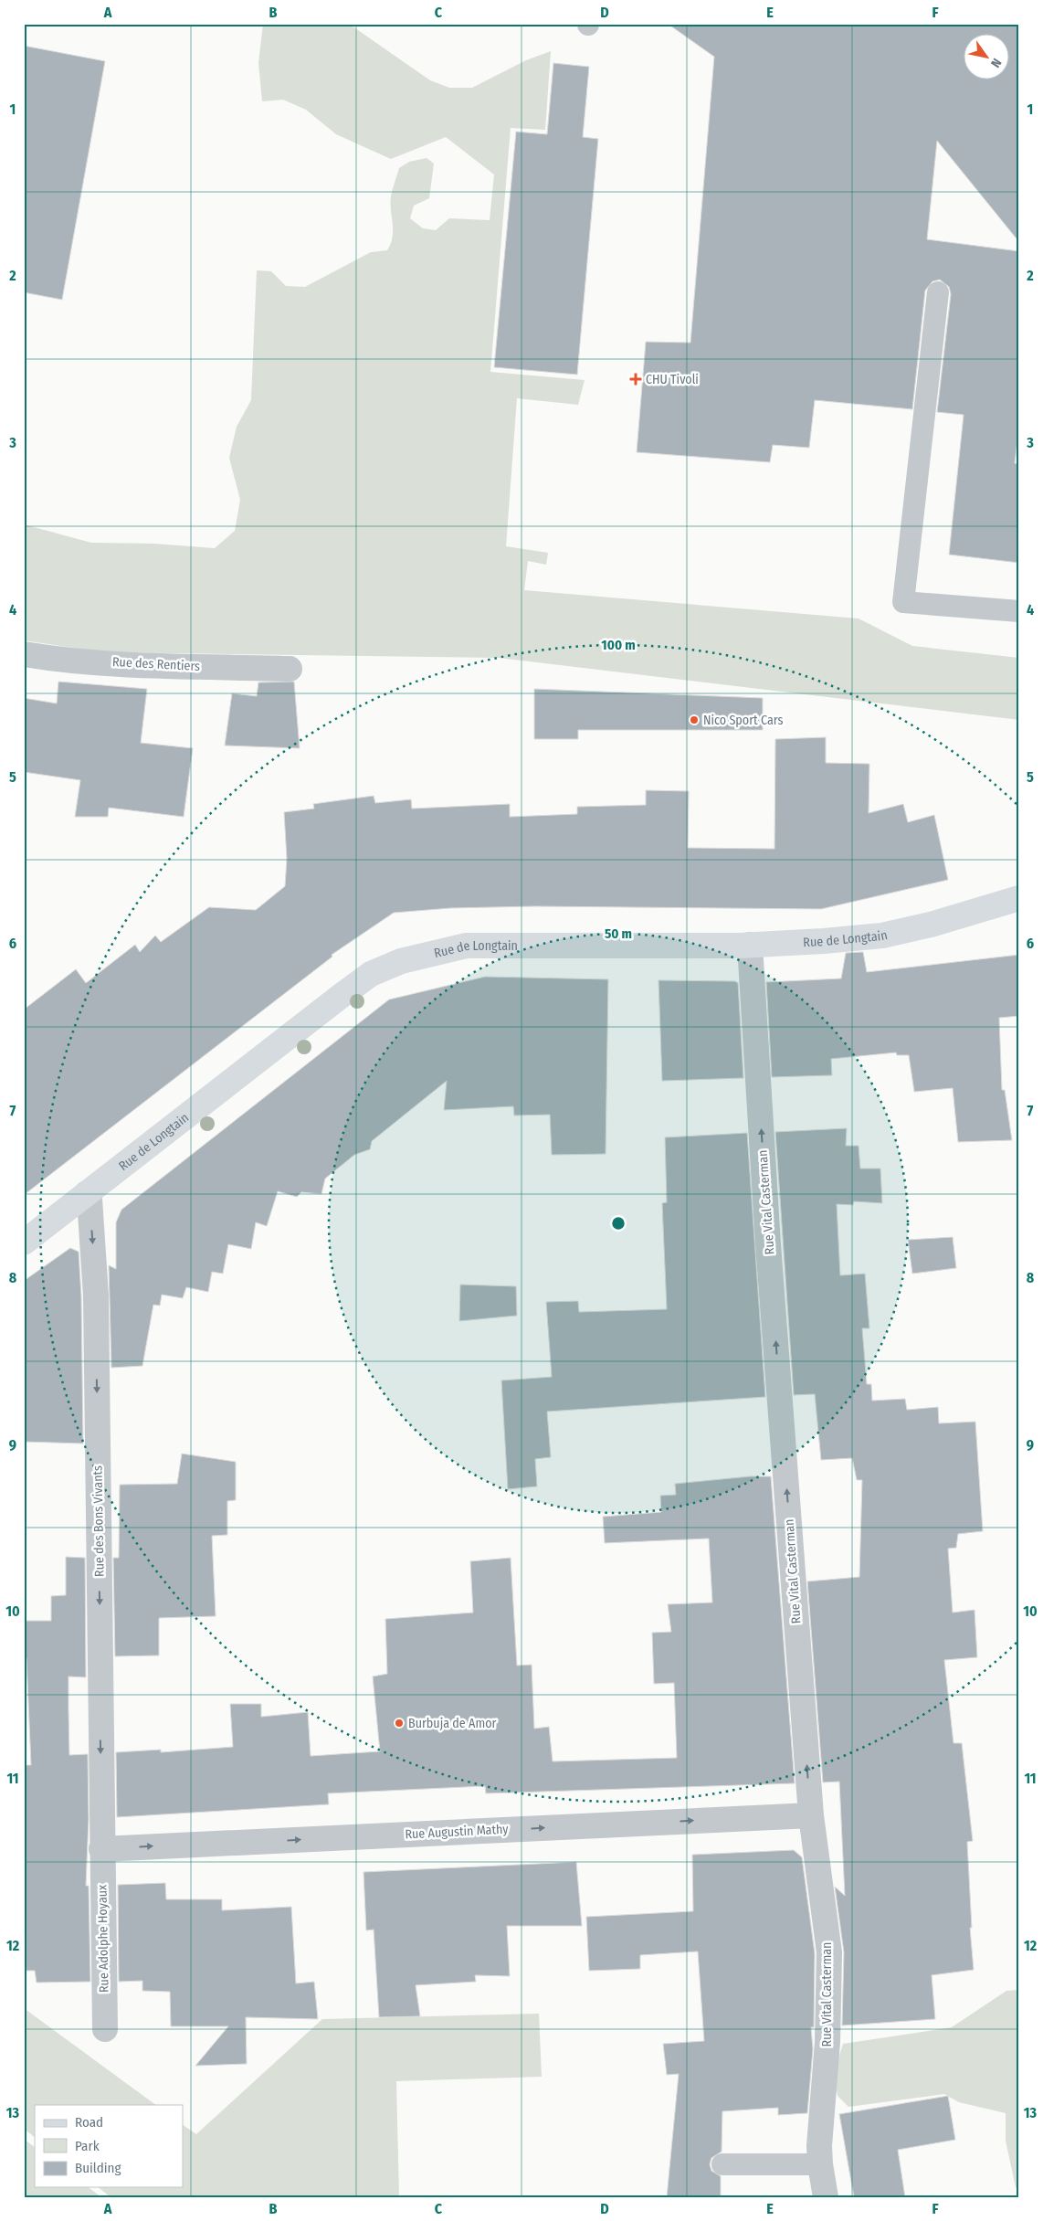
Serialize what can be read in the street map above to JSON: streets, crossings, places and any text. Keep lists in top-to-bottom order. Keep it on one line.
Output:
{"streets":{"street":["Rue des Rentiers","Rue de Longtain","Rue Vital Casterman","Rue des Bons Vivants","Rue Augustin Mathy","Rue Adolphe Hoyaux"]},"crossings":[["Rue de Longtain","Rue Vital Casterman"],["Rue de Longtain","Rue des Bons Vivants"],["Rue Vital Casterman","Rue Augustin Mathy"],["Rue des Bons Vivants","Rue Augustin Mathy"],["Rue des Bons Vivants","Rue Adolphe Hoyaux"],["Rue Augustin Mathy","Rue Adolphe Hoyaux"]],"one_way":["Rue Vital Casterman","Rue des Bons Vivants","Rue Augustin Mathy"],"places":{"health":["CHU Tivoli"],"other":["Nico Sport Cars","Burbuja de Amor"]},"legend":["Road","Park","Building"],"north":"bottom right","grid":{"columns":["A","B","C","D","E","F"],"rows":["1","2","3","4","5","6","7","8","9","10","11","12","13"]},"rings":["100 m","50 m"]}
